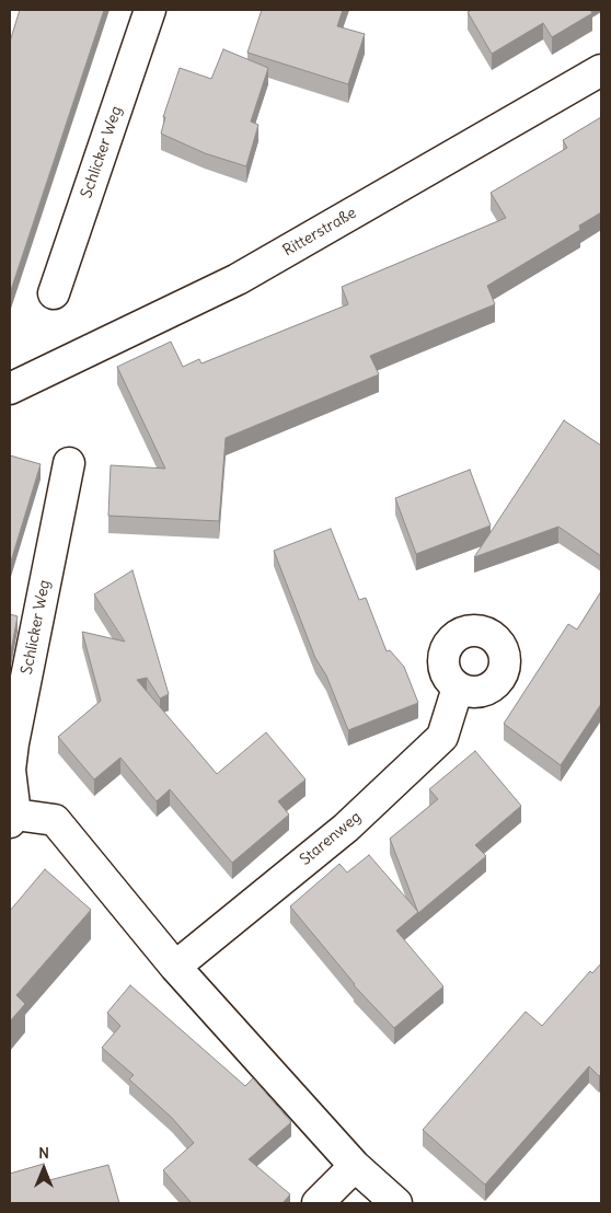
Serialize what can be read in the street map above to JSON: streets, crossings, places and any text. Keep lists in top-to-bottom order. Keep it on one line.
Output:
{"streets":{"street":["Schlicker Weg","Ritterstraße","Starenweg"]},"north":"top"}
